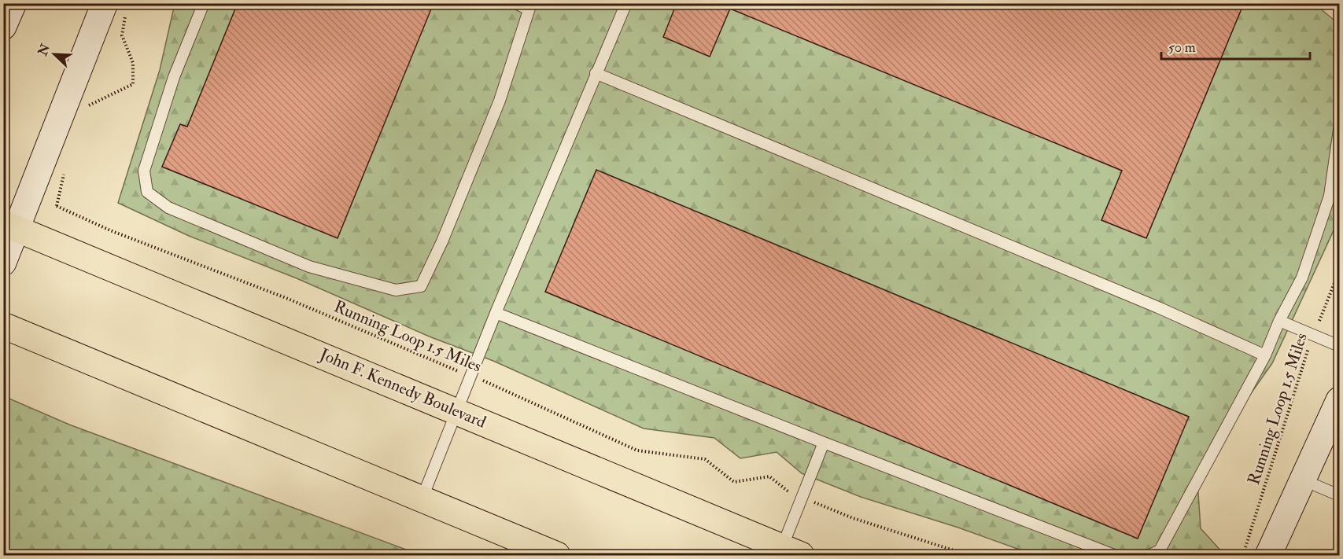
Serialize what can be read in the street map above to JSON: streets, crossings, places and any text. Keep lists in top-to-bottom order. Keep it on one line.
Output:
{"streets":{"main road":["John F. Kennedy Boulevard"],"path":["Running Loop 1.5 Miles"]},"scale_bar":"50 m","north":"top left"}
